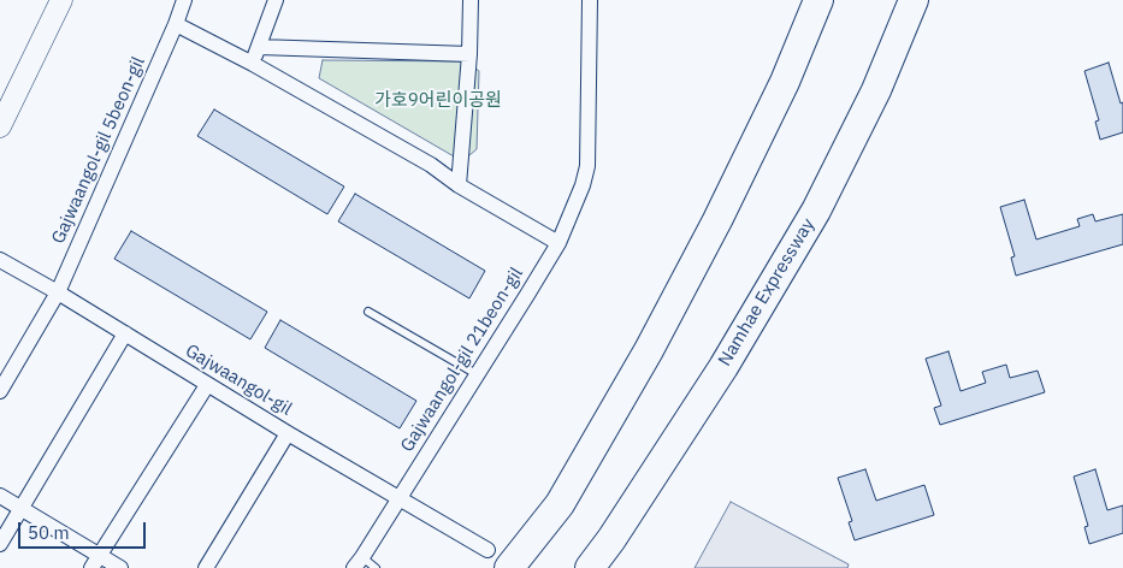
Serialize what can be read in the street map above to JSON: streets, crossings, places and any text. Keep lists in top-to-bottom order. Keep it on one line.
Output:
{"streets":{"highway":["Namhae Expressway"],"street":["Gajwaangol-gil 5beon-gil","Gajwaangol-gil 21beon-gil","Gajwaangol-gil"]},"crossings":[["Gajwaangol-gil 5beon-gil","Gajwaangol-gil"],["Gajwaangol-gil 21beon-gil","Gajwaangol-gil"]],"parks":["가호9어린이공원"],"scale_bar":"50 m"}
